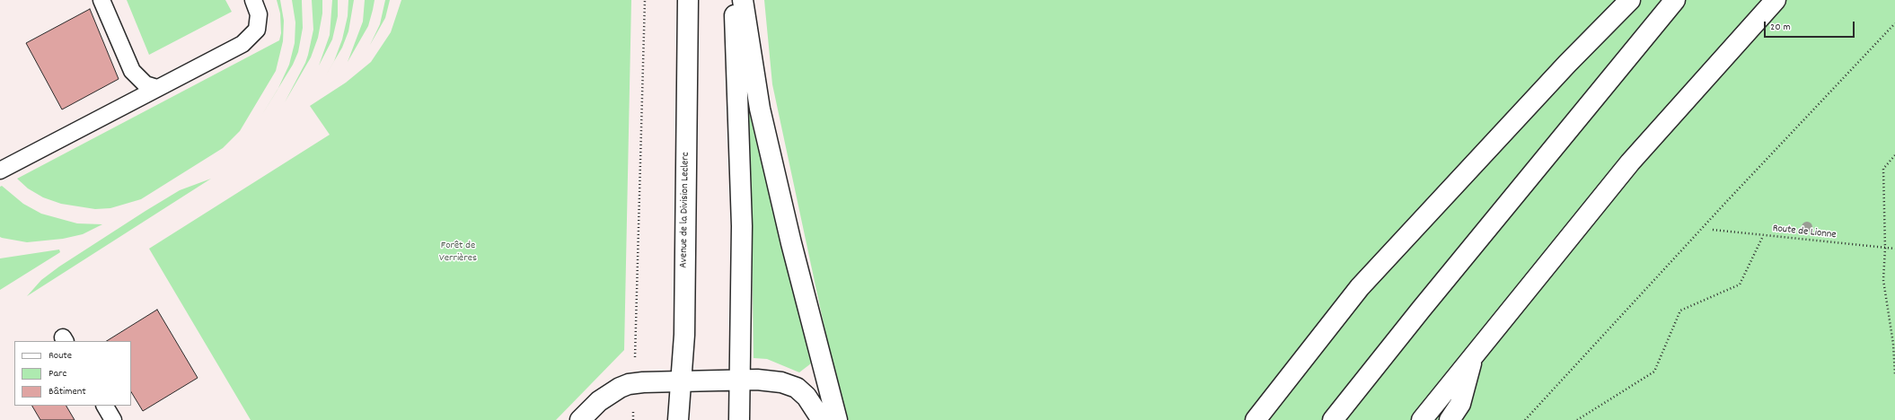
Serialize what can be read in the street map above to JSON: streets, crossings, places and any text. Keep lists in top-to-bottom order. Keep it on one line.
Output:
{"streets":{"main road":["Avenue de la Division Leclerc"],"path":["Route de Lionne"]},"parks":["Forêt de Verrières"],"legend":["Route","Parc","Bâtiment"],"scale_bar":"20 m"}
